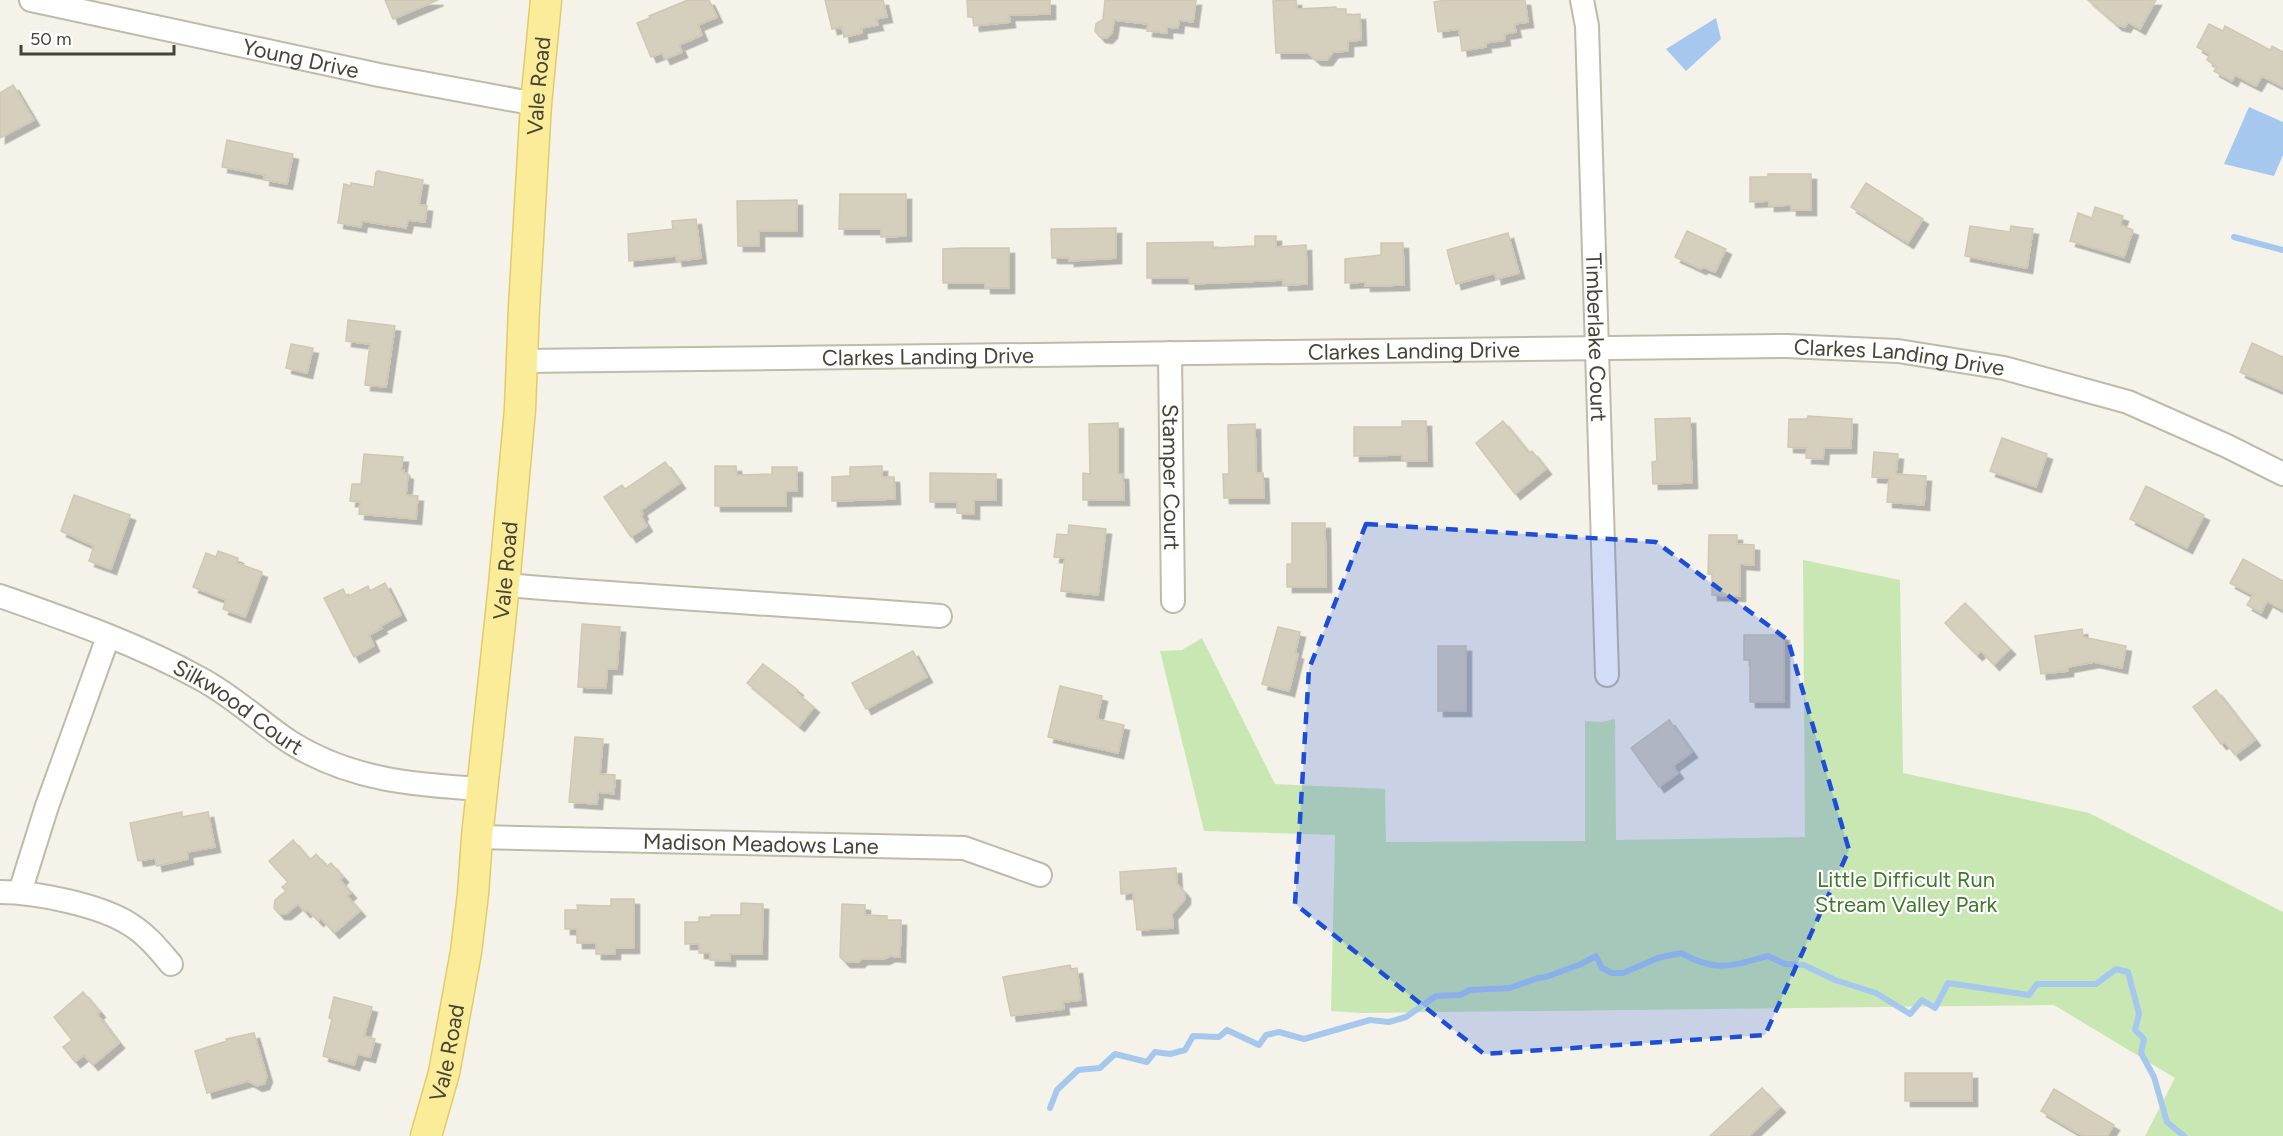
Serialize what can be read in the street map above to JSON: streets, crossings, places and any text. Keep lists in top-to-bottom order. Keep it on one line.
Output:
{"streets":{"main road":["Vale Road"],"street":["Young Drive","Timberlake Court","Clarkes Landing Drive","Stamper Court","Silkwood Court","Madison Meadows Lane"]},"crossings":[["Young Drive","Vale Road"],["Vale Road","Clarkes Landing Drive"],["Vale Road","Silkwood Court"],["Vale Road","Madison Meadows Lane"],["Timberlake Court","Clarkes Landing Drive"],["Clarkes Landing Drive","Stamper Court"]],"parks":["Little Difficult Run Stream Valley Park"],"scale_bar":"50 m"}
